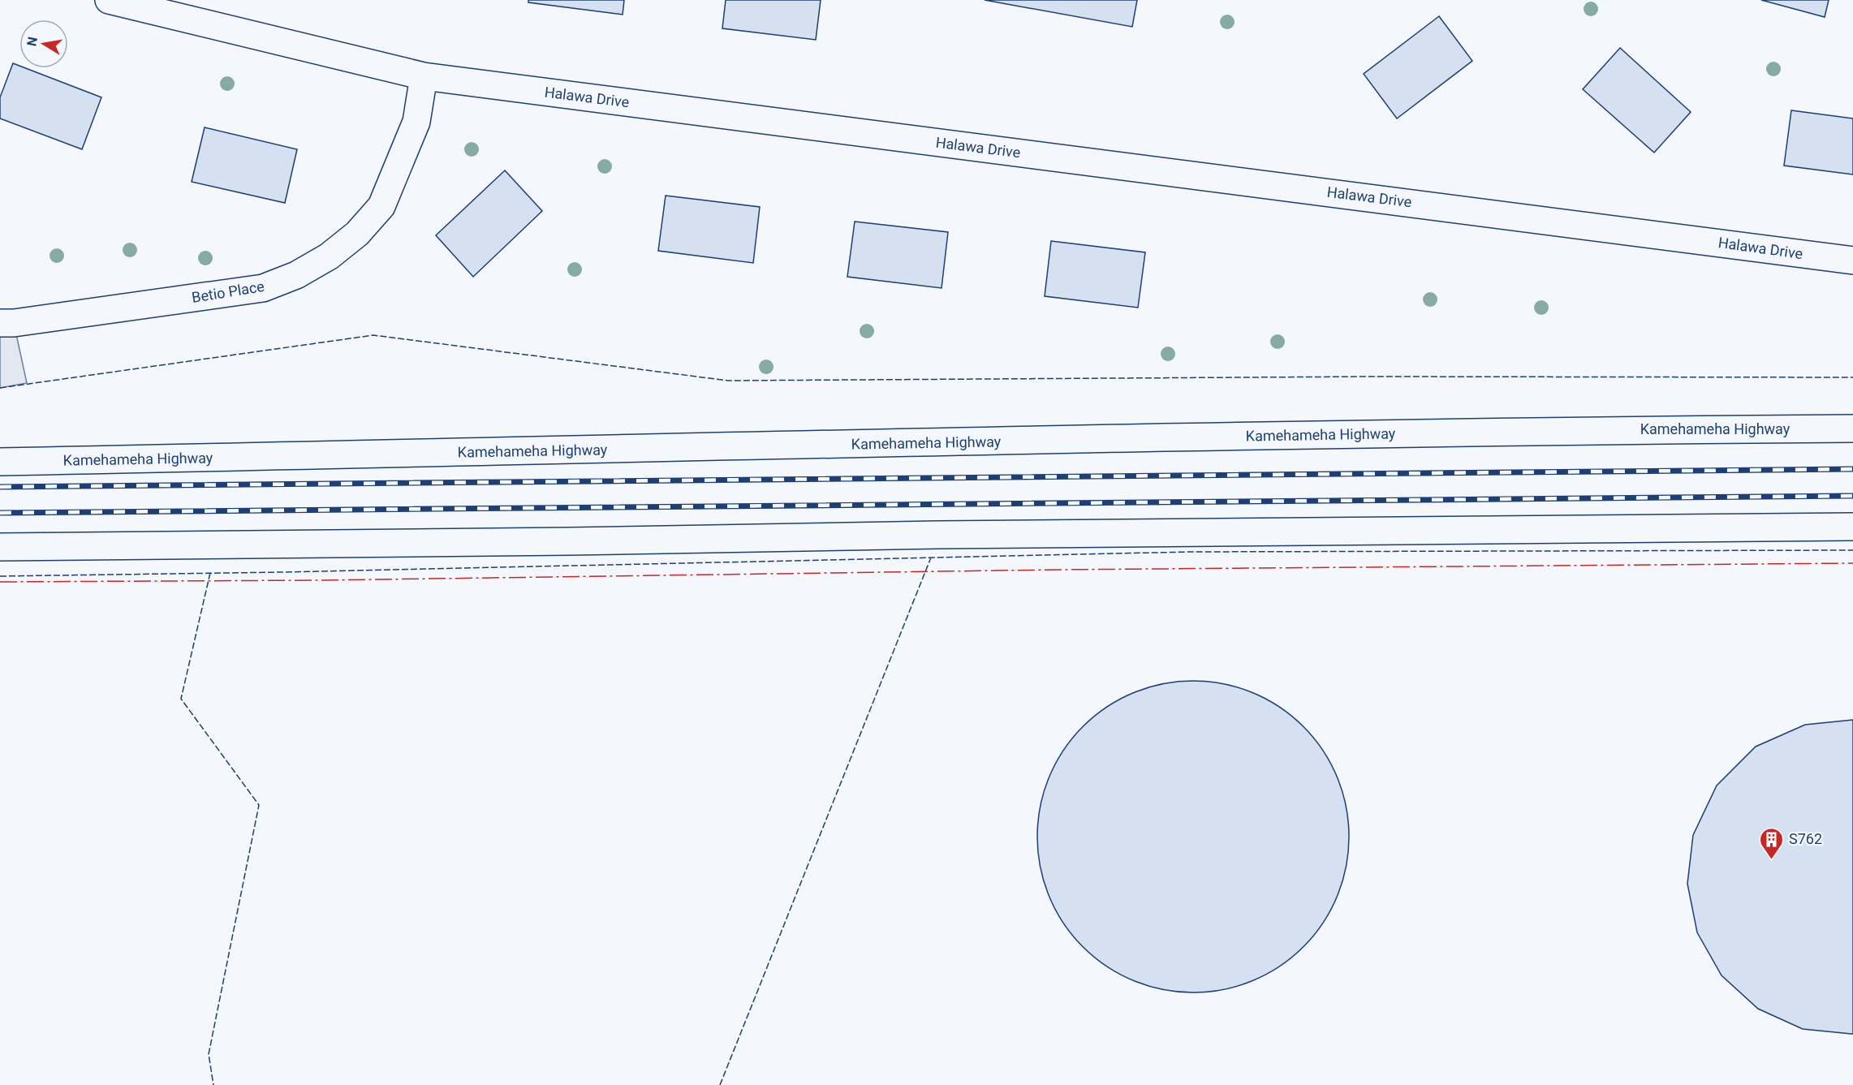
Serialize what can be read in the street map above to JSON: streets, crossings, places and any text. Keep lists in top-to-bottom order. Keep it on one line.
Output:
{"streets":{"main road":["Halawa Drive","Betio Place","Kamehameha Highway"]},"crossings":[["Halawa Drive","Betio Place"]],"places":{"building":["S762"]},"north":"left"}
